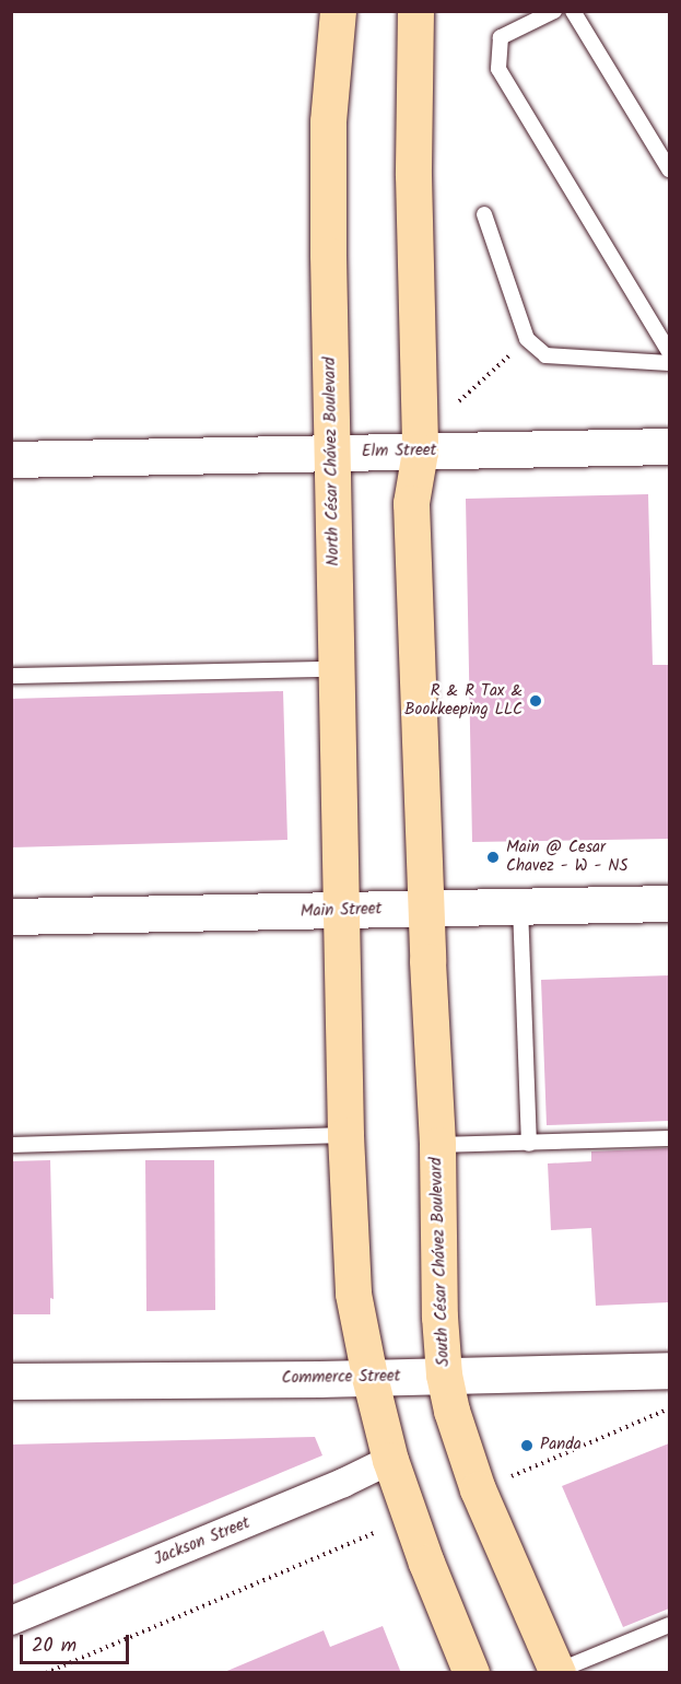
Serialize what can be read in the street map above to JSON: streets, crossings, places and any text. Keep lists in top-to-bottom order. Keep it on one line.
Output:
{"streets":{"main road":["Elm Street","North César Chávez Boulevard","Main Street","South César Chávez Boulevard","Commerce Street"],"street":["Jackson Street"]},"crossings":[["Elm Street","North César Chávez Boulevard"],["North César Chávez Boulevard","Main Street"],["Main Street","South César Chávez Boulevard"],["South César Chávez Boulevard","Commerce Street"]],"places":["R & R Tax & Bookkeeping LLC","Main @ Cesar Chavez - W - NS","Panda"],"scale_bar":"20 m"}
